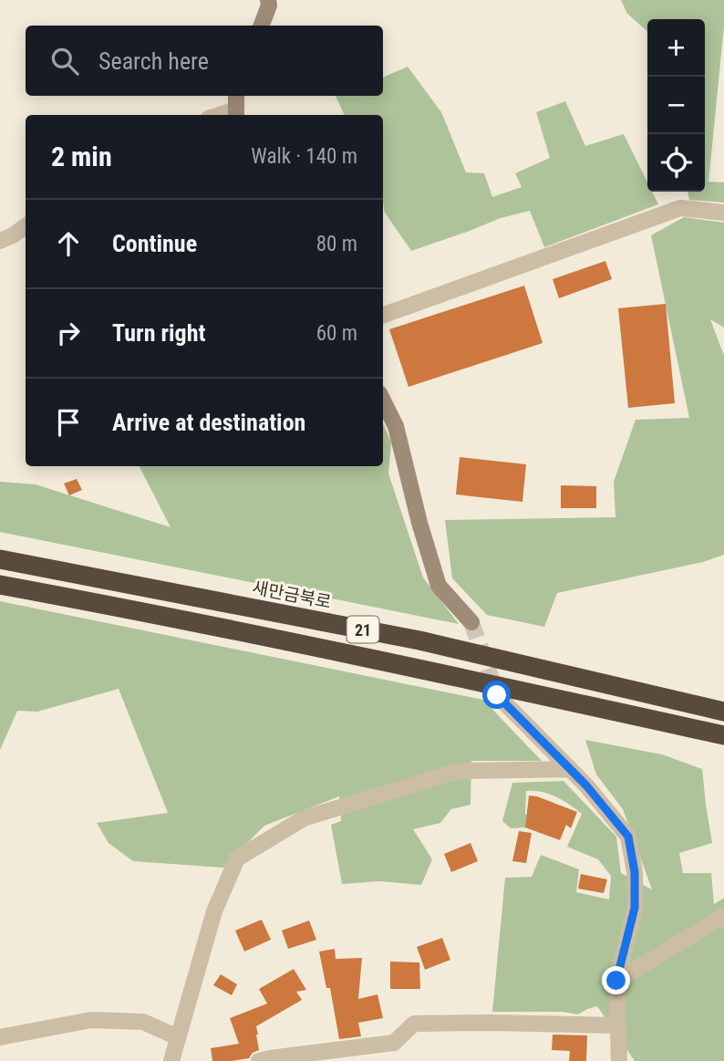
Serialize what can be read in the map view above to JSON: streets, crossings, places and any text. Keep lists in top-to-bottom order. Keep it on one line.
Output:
{"streets":{"highway":["새만금북로","21"]},"page":{"map_buttons":["+","−"],"search":"Search here","heading":["2 min","Walk · 140 m"],"list":[["Continue","80 m"],["Turn right","60 m"],"Arrive at destination"]}}
